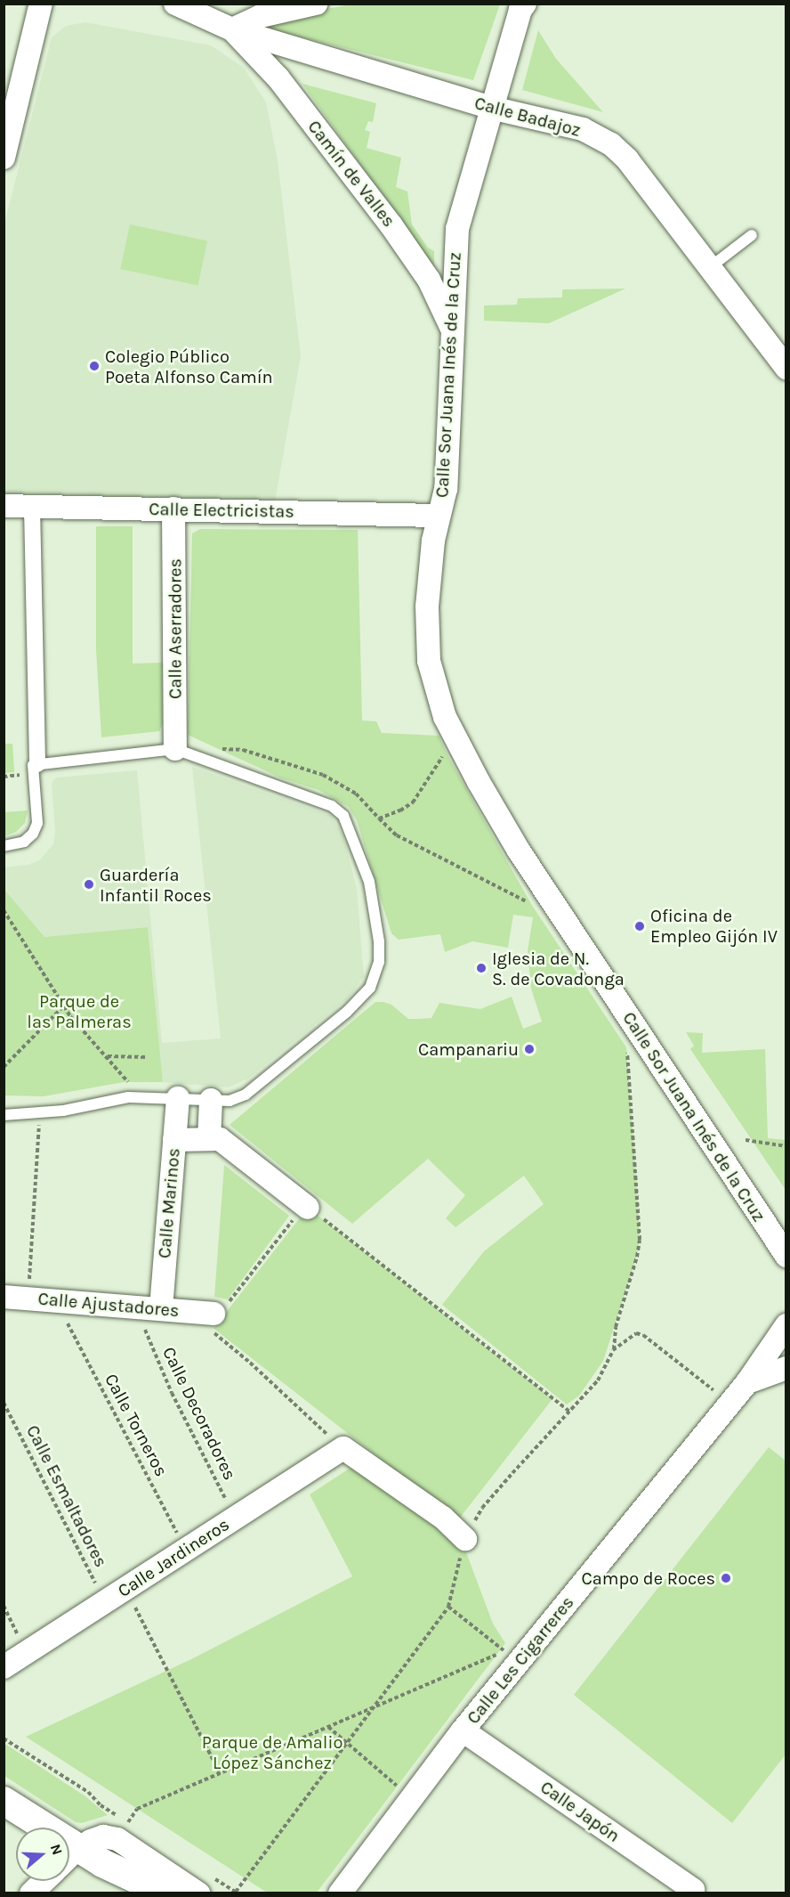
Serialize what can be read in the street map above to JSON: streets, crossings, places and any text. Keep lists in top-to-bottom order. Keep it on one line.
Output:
{"streets":{"street":["Calle Badajoz","Camín de Valles","Calle Sor Juana Inés de la Cruz","Calle Electricistas","Calle Aserradores","Calle Marinos","Calle Ajustadores","Calle Jardineros","Calle Les Cigarreres","Calle Japón"],"path":["Calle Decoradores","Calle Torneros","Calle Esmaltadores"]},"crossings":[["Calle Badajoz","Camín de Valles"],["Calle Badajoz","Calle Sor Juana Inés de la Cruz"],["Camín de Valles","Calle Sor Juana Inés de la Cruz"],["Calle Sor Juana Inés de la Cruz","Calle Electricistas"],["Calle Electricistas","Calle Aserradores"],["Calle Marinos","Calle Ajustadores"],["Calle Decoradores","Calle Jardineros"],["Calle Torneros","Calle Jardineros"],["Calle Esmaltadores","Calle Jardineros"],["Calle Les Cigarreres","Calle Japón"]],"parks":["Parque de las Palmeras","Parque de Amalio López Sánchez"],"places":["Colegio Público Poeta Alfonso Camín","Guardería Infantil Roces","Oficina de Empleo Gijón IV","Iglesia de N. S. de Covadonga","Campanariu","Campo de Roces"],"north":"right"}
